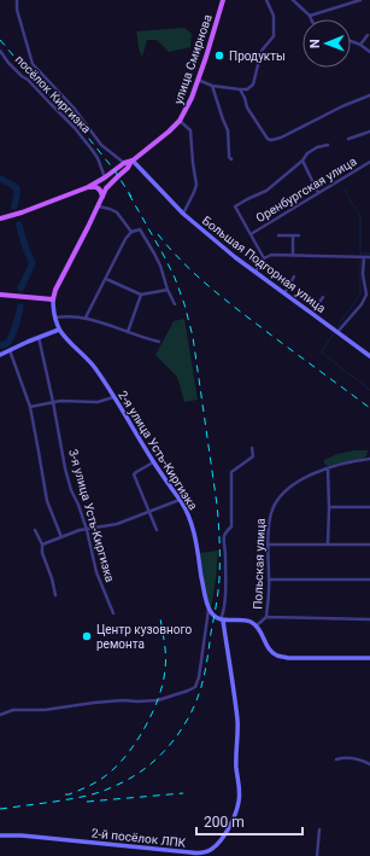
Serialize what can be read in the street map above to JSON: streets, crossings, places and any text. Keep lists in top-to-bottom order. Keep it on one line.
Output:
{"streets":{"main road":["улица Смирнова","Большая Подгорная улица","2-я улица Усть-Киргизка","2-й посёлок ЛПК"],"street":["посёлок Киргизка","Оренбургская улица","3-я улица Усть-Киргизка","Польская улица"]},"crossings":[["улица Смирнова","Большая Подгорная улица"]],"places":["Продукты","Центр кузовного ремонта"],"scale_bar":"200 m","north":"left"}
